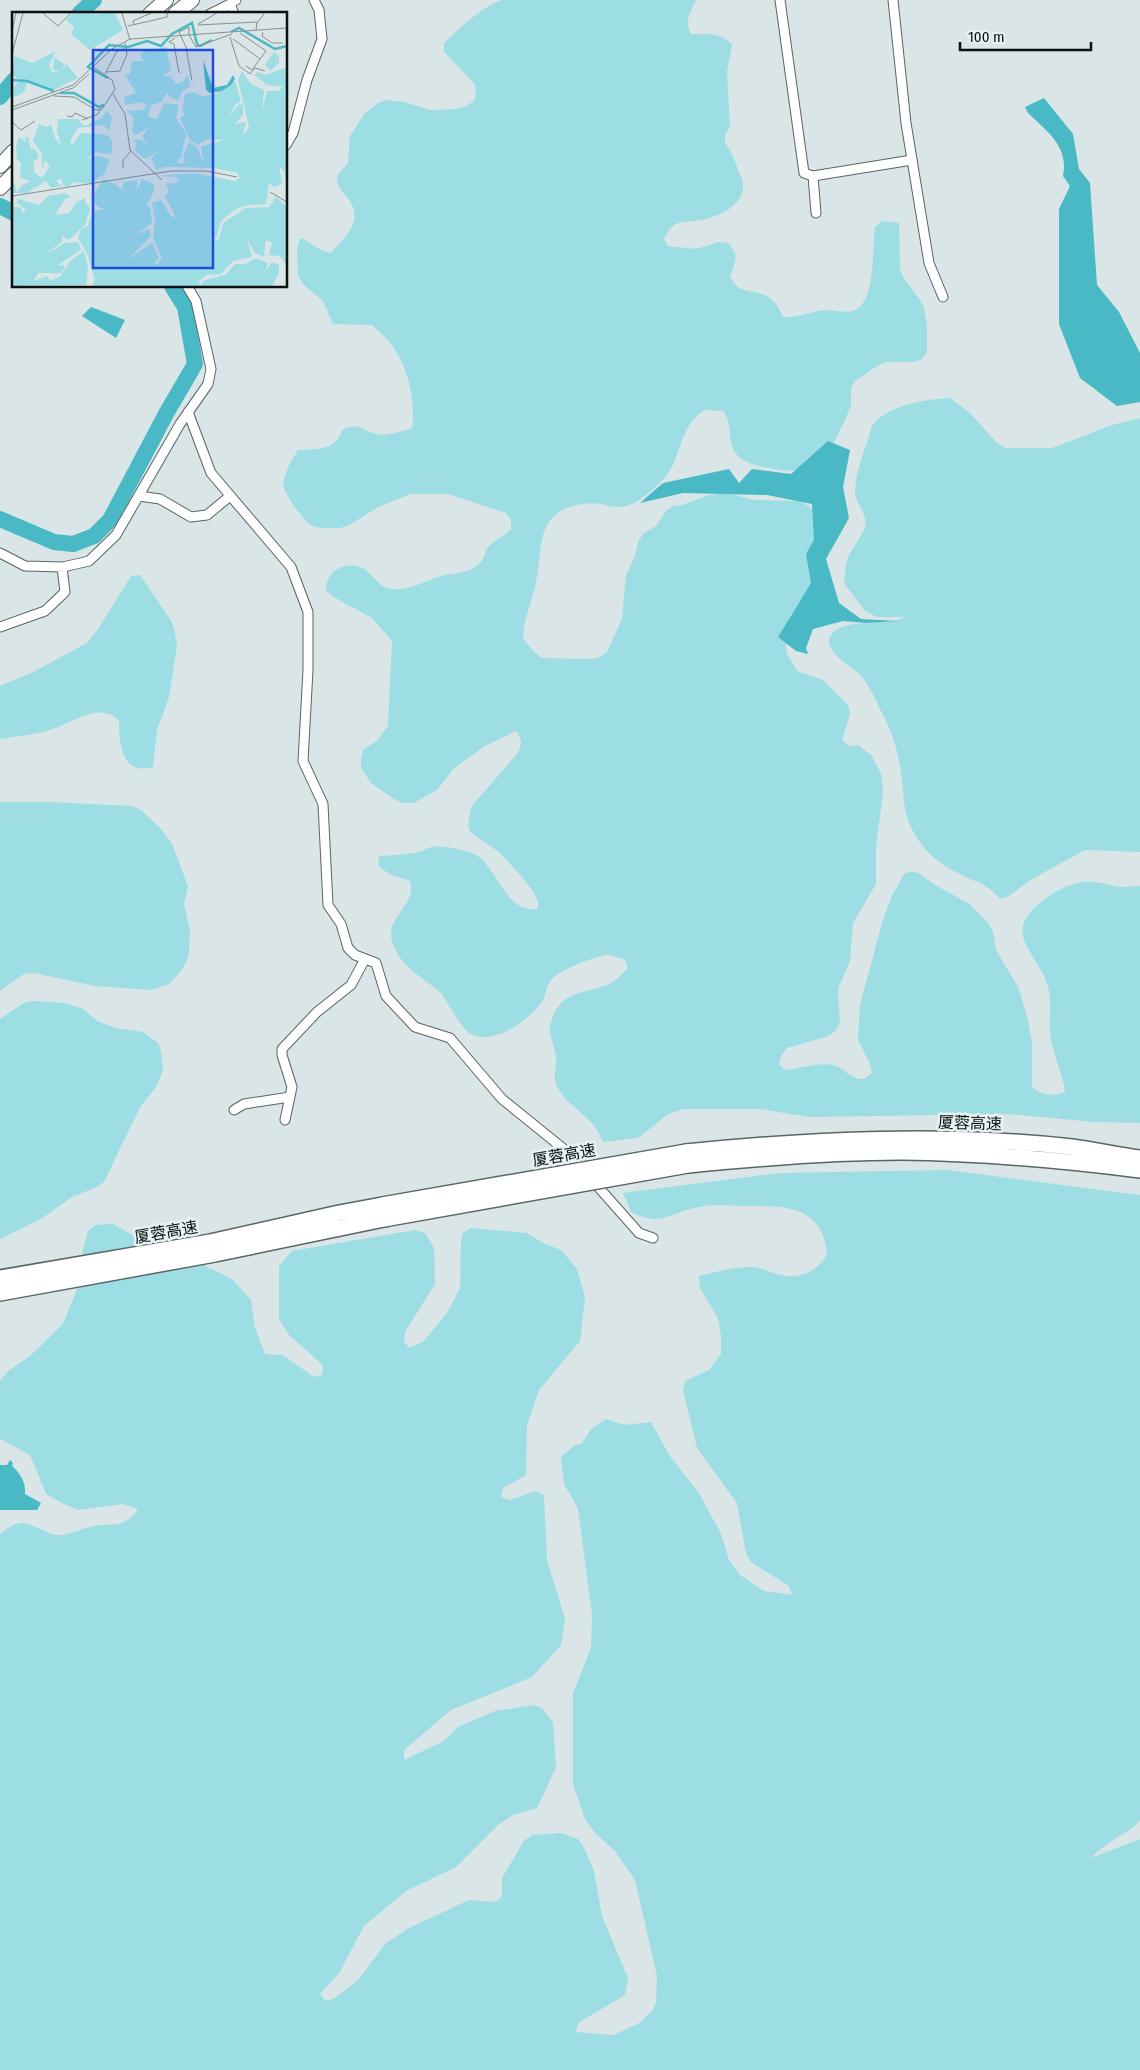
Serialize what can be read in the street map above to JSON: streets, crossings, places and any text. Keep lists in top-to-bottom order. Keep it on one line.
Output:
{"streets":{"highway":["厦蓉高速"]},"scale_bar":"100 m"}
